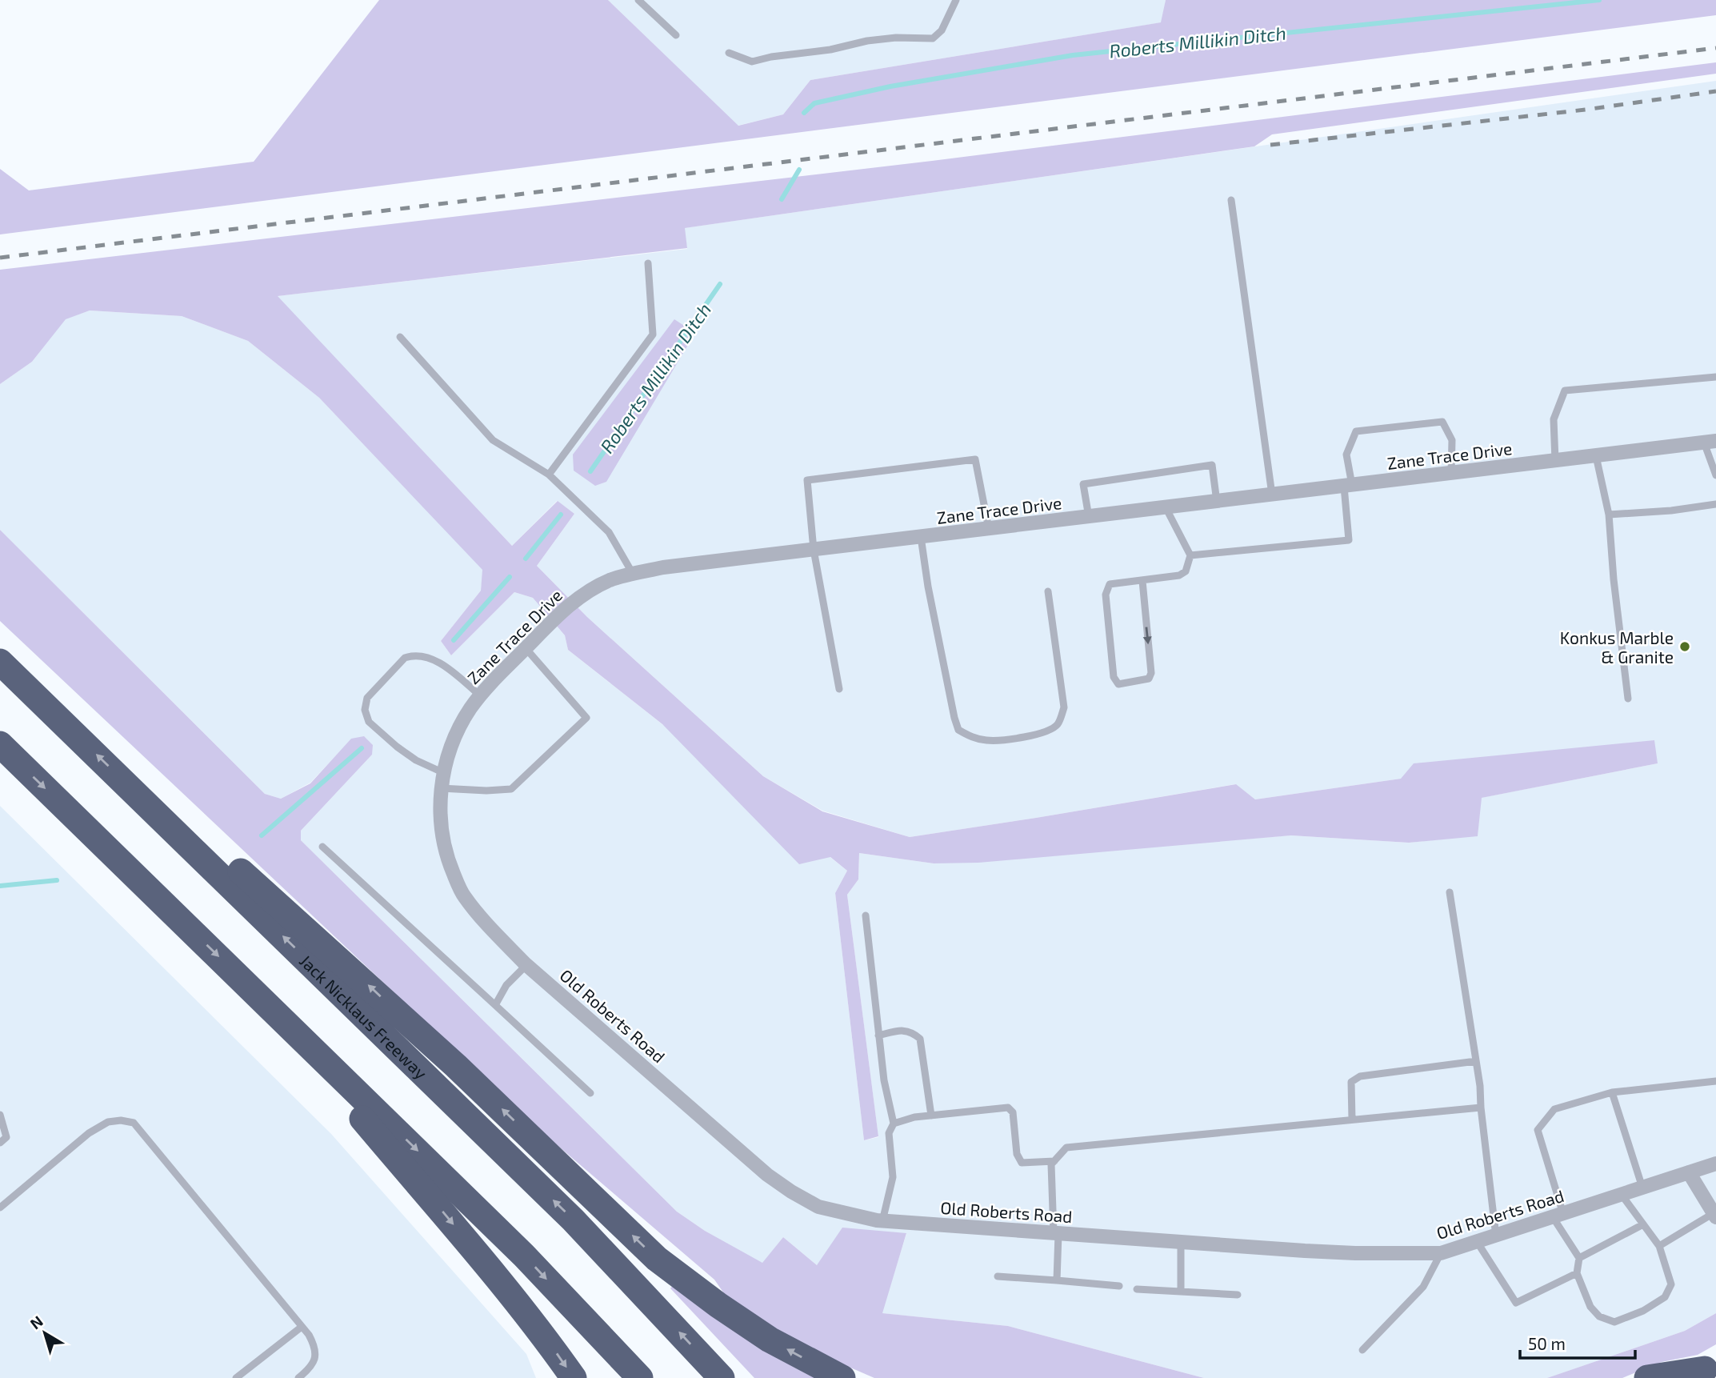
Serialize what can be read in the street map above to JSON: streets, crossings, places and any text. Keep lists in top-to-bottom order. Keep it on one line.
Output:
{"streets":{"highway":["Jack Nicklaus Freeway"],"street":["Zane Trace Drive","Old Roberts Road"]},"crossings":[["Zane Trace Drive","Old Roberts Road"]],"water":["Roberts Millikin Ditch"],"places":["Konkus Marble & Granite"],"scale_bar":"50 m","north":"top left"}
